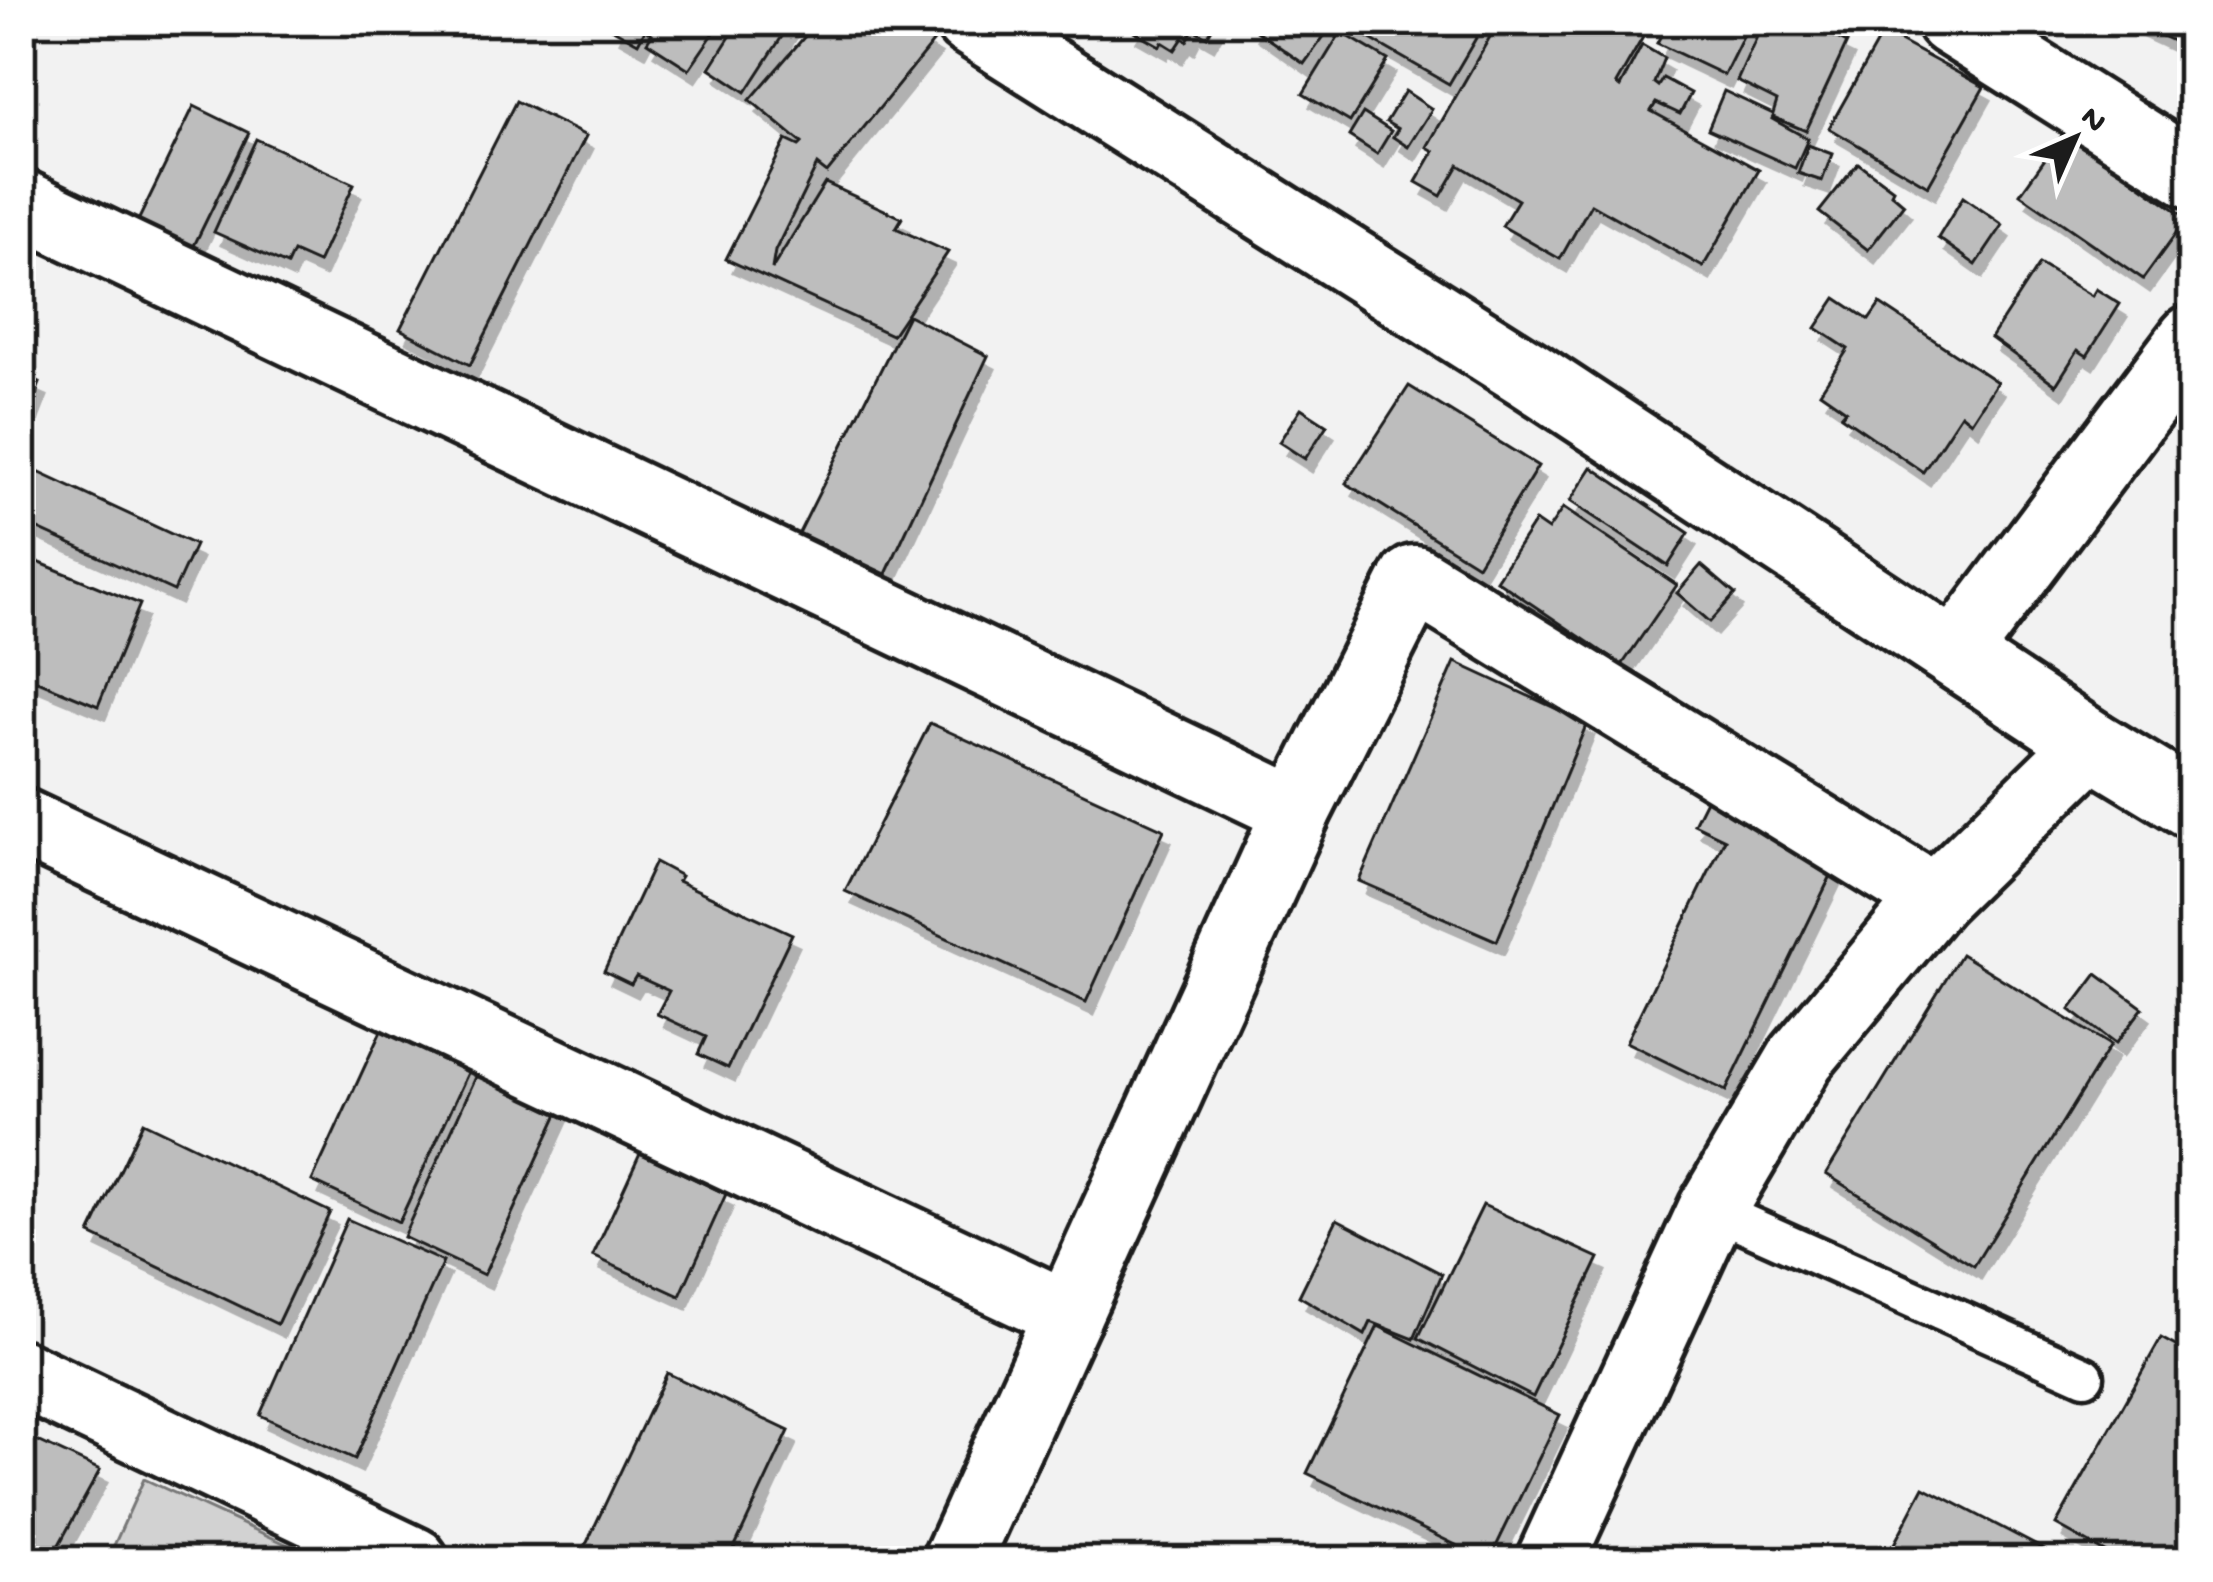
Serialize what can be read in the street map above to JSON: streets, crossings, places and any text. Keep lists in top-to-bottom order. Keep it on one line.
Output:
{"north":"top right"}
